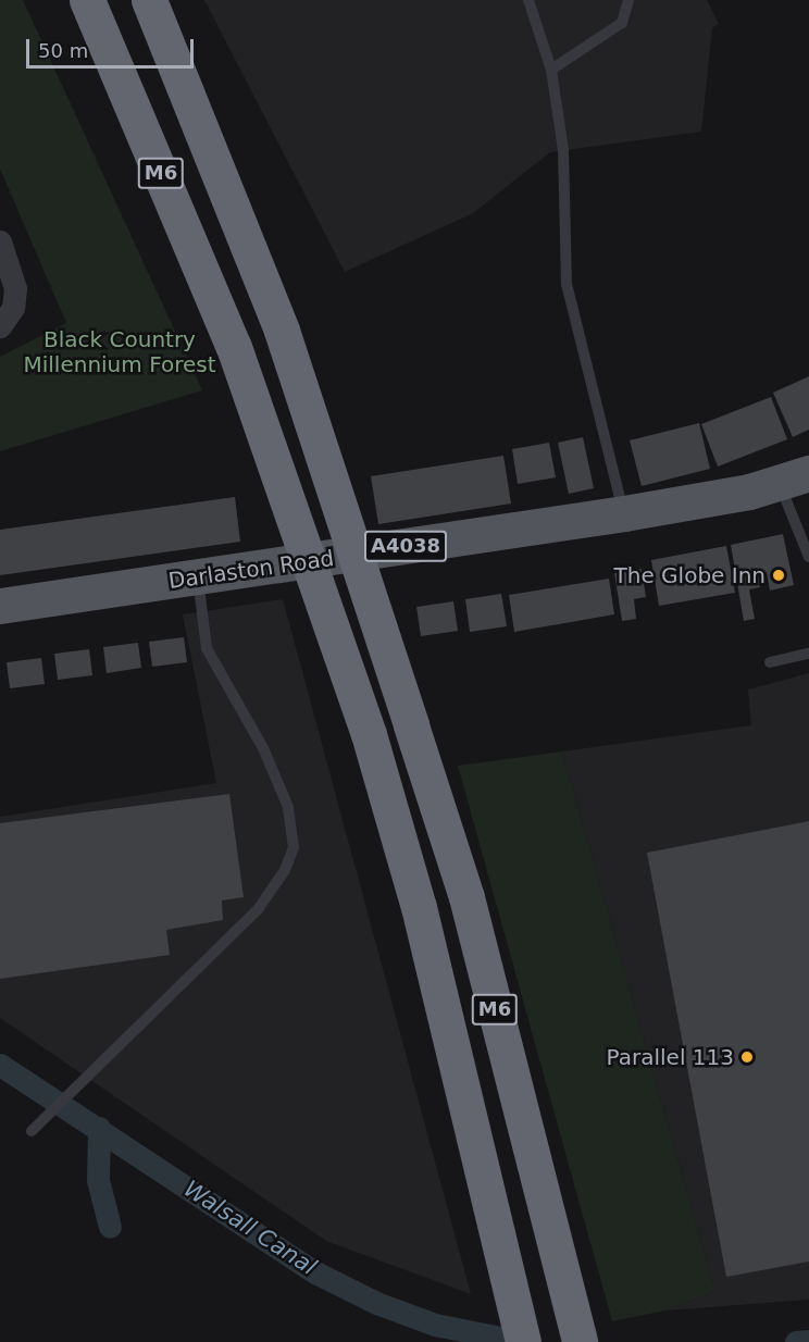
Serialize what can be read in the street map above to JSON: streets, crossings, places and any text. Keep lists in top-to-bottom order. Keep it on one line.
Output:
{"streets":{"highway":["M6"],"main road":["A4038","Darlaston Road"]},"water":["Walsall Canal"],"parks":["Black Country Millennium Forest"],"places":["The Globe Inn","Parallel 113"],"scale_bar":"50 m"}
